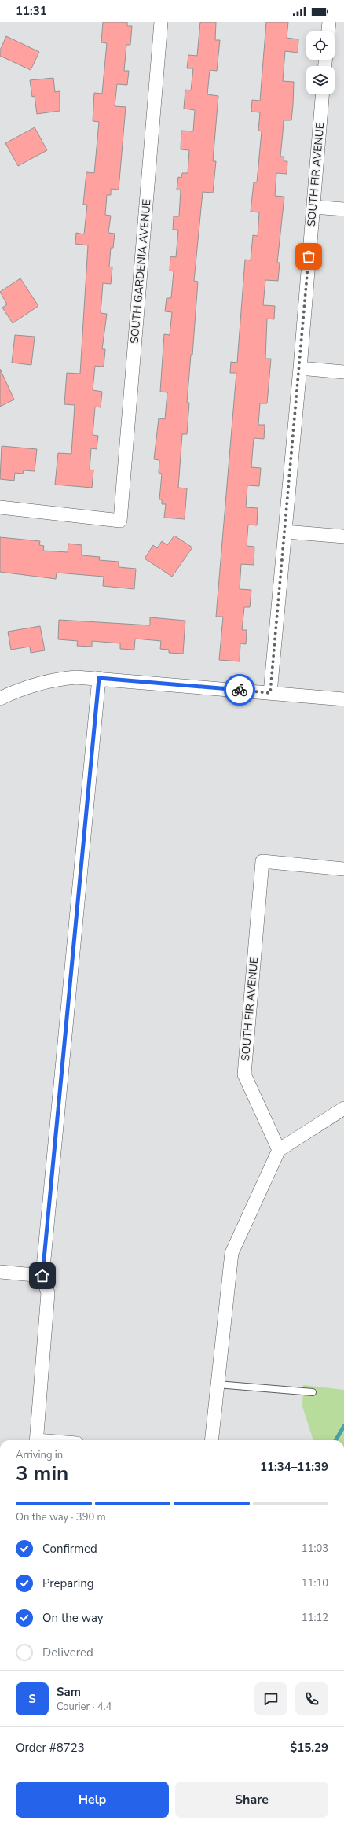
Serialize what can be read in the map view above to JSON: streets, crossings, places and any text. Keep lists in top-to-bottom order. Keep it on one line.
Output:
{"streets":{"street":["SOUTH FIR AVENUE","SOUTH GARDENIA AVENUE"]},"page":{"status":"11:31","heading":["3 min","Arriving in","11:34–11:39"],"panel":["Sam","Courier · 4.4","Order #8723","$15.29"],"bar":"On the way · 390 m","list":[["Confirmed","11:03"],["Preparing","11:10"],["On the way","11:12"],"Delivered"],"round":"S","buttons":["Help","Share"]}}
